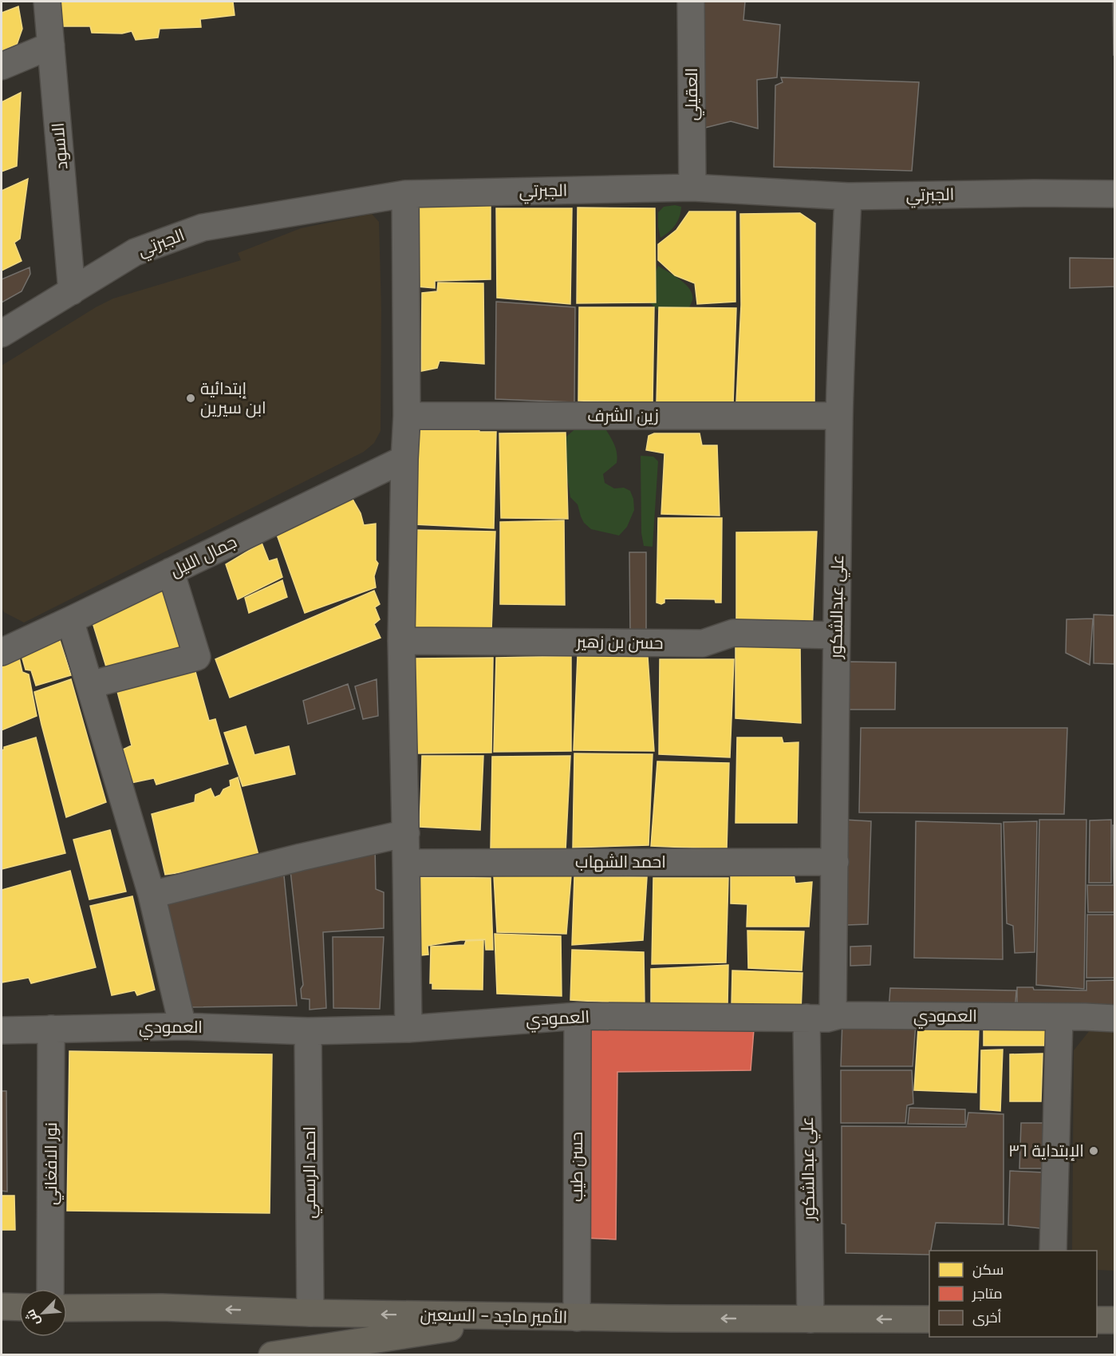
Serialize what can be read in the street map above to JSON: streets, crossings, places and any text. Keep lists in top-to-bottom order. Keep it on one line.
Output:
{"streets":{"main road":["الأمير ماجد - السبعين"],"street":["العقيلي","الاسود","الجبرتي","زين الشرف","جمال الليل","علي عبدالشكور","حسن بن زهير","احمد الشهاب","العمودي","نور الافغاني","حسن طيب","احمد الرسمي"]},"crossings":[["العقيلي","الجبرتي"],["الاسود","الجبرتي"],["الجبرتي","علي عبدالشكور"],["زين الشرف","علي عبدالشكور"],["علي عبدالشكور","حسن بن زهير"],["علي عبدالشكور","احمد الشهاب"],["علي عبدالشكور","العمودي"],["علي عبدالشكور","الأمير ماجد - السبعين"],["العمودي","نور الافغاني"],["العمودي","حسن طيب"],["العمودي","احمد الرسمي"],["حسن طيب","الأمير ماجد - السبعين"],["احمد الرسمي","الأمير ماجد - السبعين"]],"places":["إبتدائية ابن سيرين","الإبتداية ٣٦"],"legend":["سكن","متاجر","أخرى"],"north":"bottom left"}
